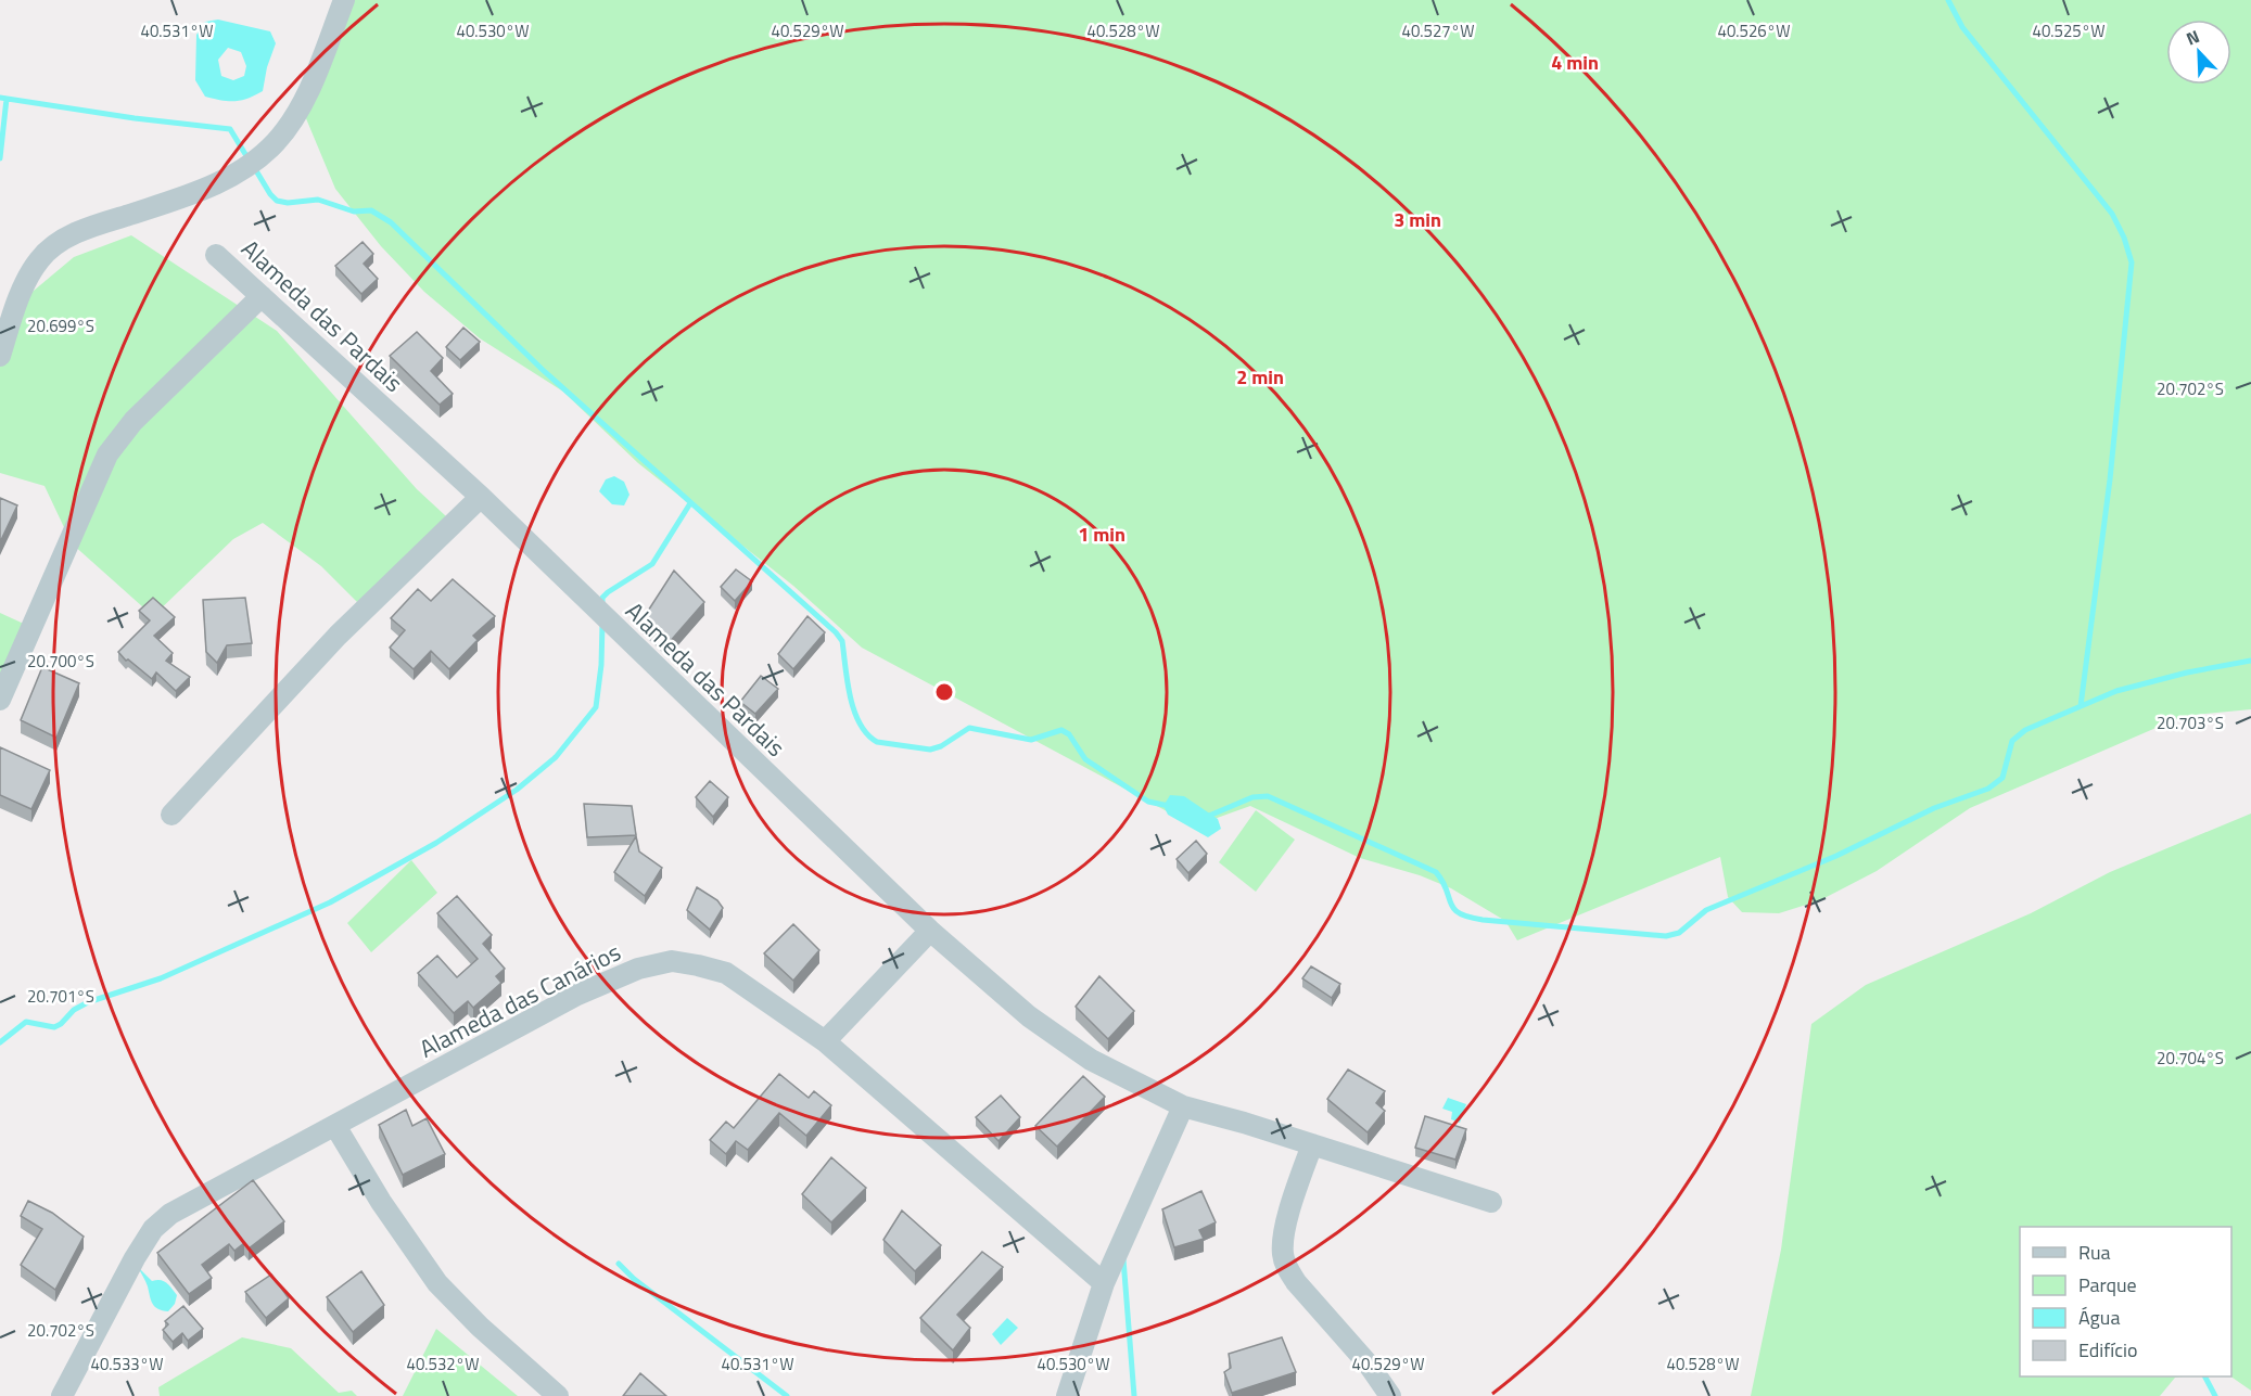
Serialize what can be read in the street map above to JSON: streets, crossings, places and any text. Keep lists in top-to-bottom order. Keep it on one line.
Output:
{"streets":{"street":["Alameda das Pardais","Alameda das Canários"]},"legend":["Rua","Parque","Água","Edifício"],"north":"top left","coordinates":["40.531°W","40.530°W","40.529°W","40.528°W","40.527°W","40.526°W","40.525°W","20.699°S","20.702°S","20.700°S","20.703°S","20.701°S","20.704°S","40.533°W","40.532°W"],"rings":["4 min","3 min","2 min","1 min"]}
